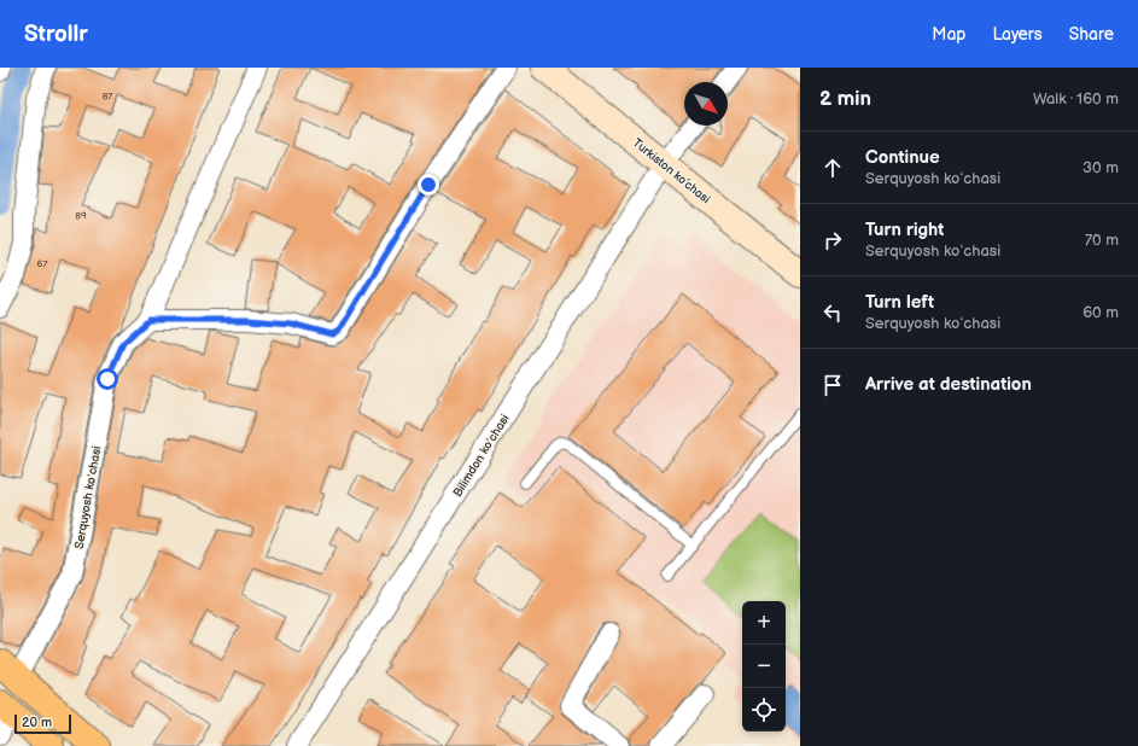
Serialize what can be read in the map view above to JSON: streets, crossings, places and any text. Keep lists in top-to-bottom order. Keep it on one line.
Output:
{"streets":{"main road":["Turkiston ko’chasi"],"street":["Bilimdon koʻchasi","Serquyosh koʻchasi"]},"crossings":[["Turkiston ko’chasi","Bilimdon koʻchasi"]],"house_numbers":["87","89","67"],"scale_bar":"20 m","north":"bottom right","page":{"header":"Strollr","nav":["Map","Layers","Share"],"heading":["2 min","Walk · 160 m"],"list":[["Continue","Serquyosh koʻchasi","30 m"],["Turn right","Serquyosh koʻchasi","70 m"],["Turn left","Serquyosh koʻchasi","60 m"],"Arrive at destination"],"map_buttons":["+","−"],"scale":"20 m"}}
